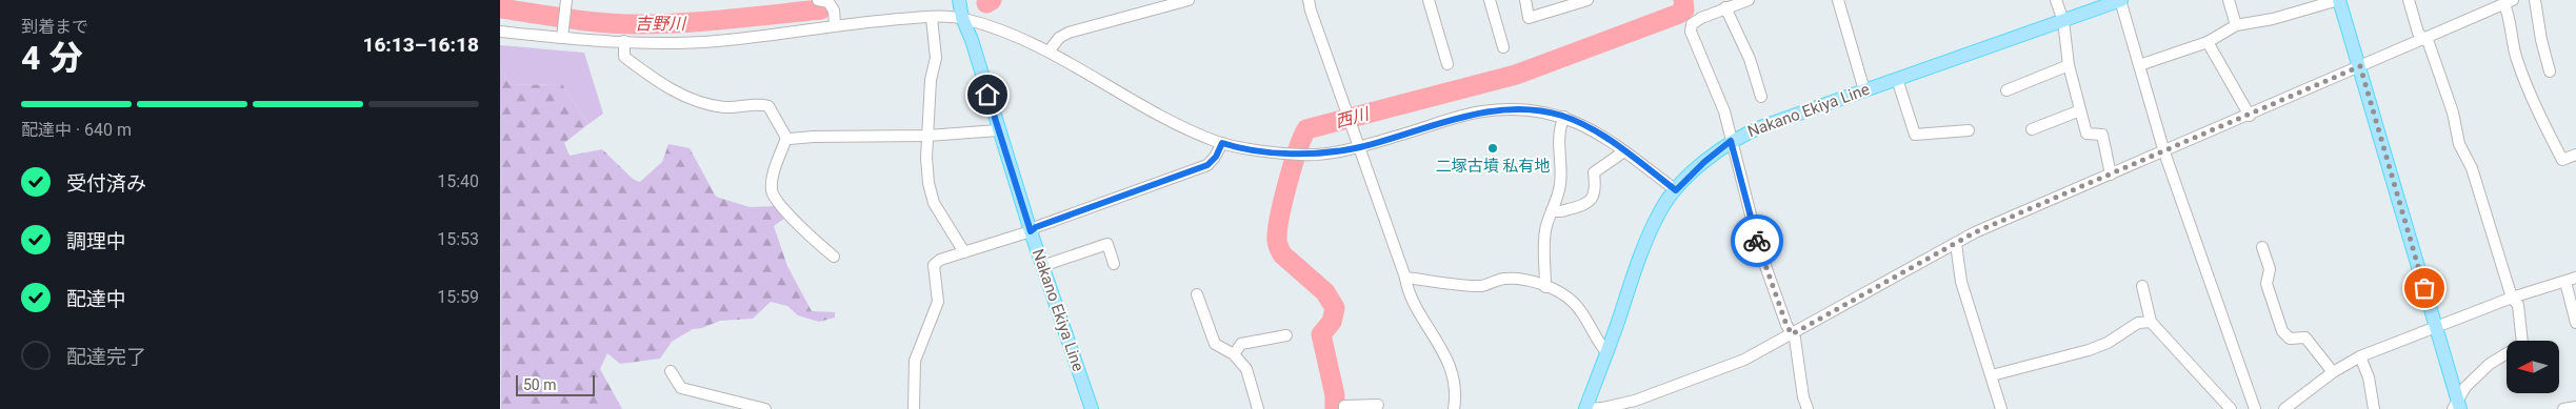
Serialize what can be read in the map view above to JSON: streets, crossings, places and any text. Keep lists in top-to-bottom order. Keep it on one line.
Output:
{"streets":{"main road":["Nakano Ekiya Line"]},"water":["吉野川","西川"],"places":["二塚古墳 私有地"],"scale_bar":"50 m","north":"left","page":{"heading":["4 分","到着まで","16:13–16:18"],"bar":"配達中 · 640 m","list":[["受付済み","15:40"],["調理中","15:53"],["配達中","15:59"],"配達完了"],"scale":"50 m"}}
